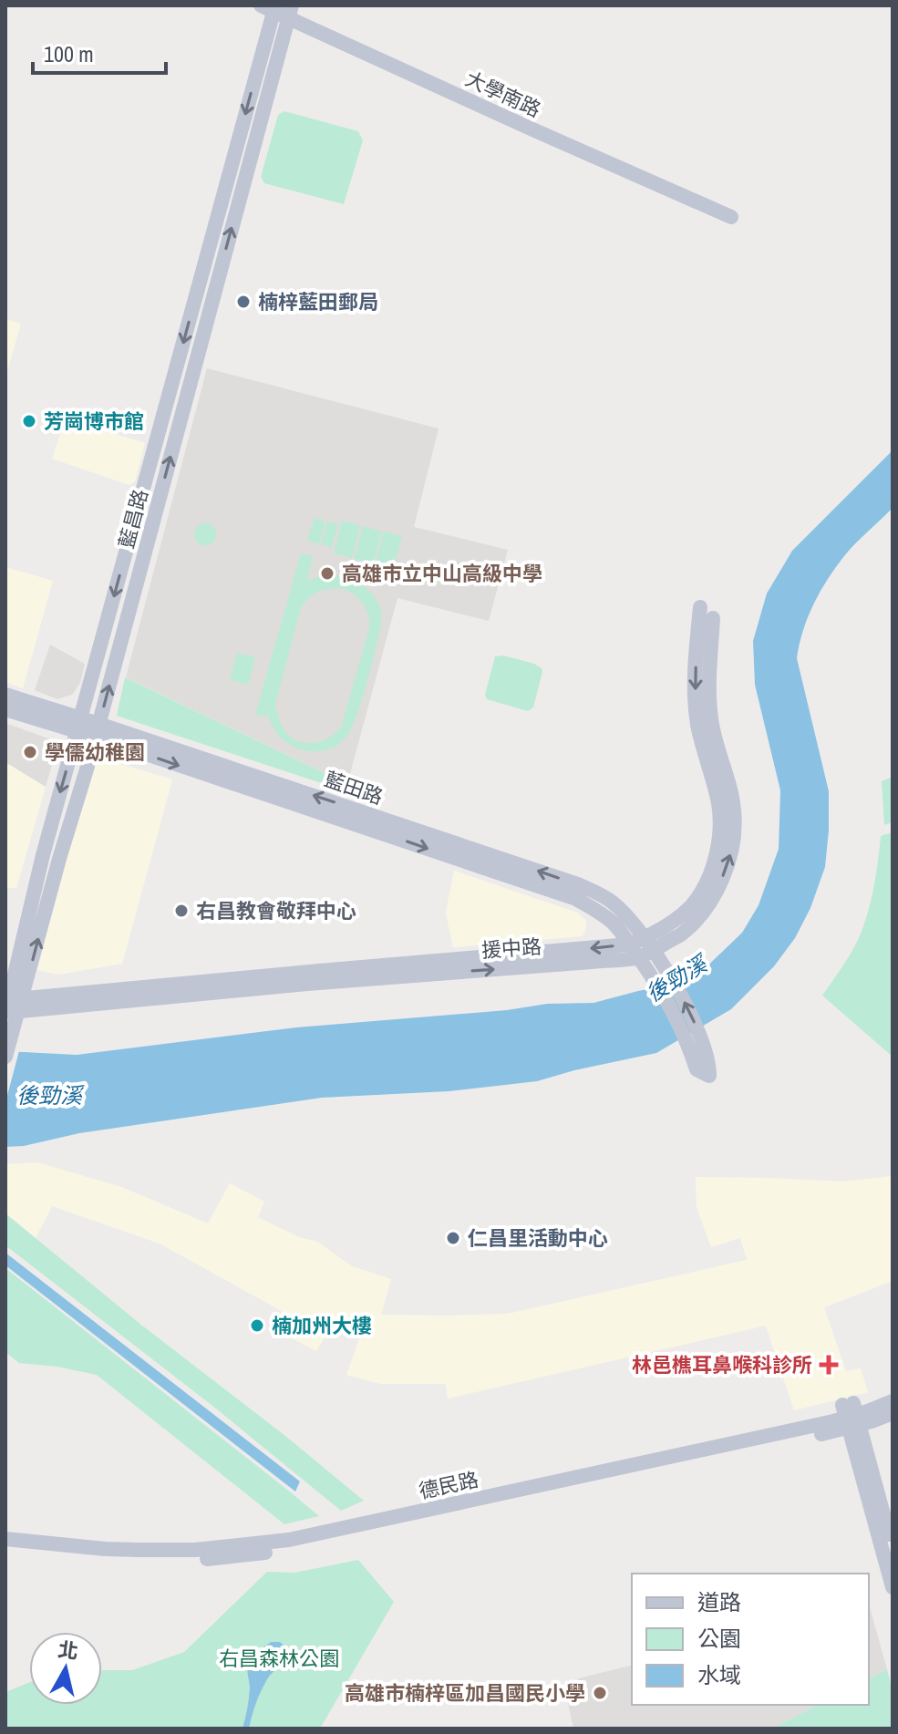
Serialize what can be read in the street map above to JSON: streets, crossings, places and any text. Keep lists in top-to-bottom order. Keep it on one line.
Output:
{"streets":{"street":["大學南路","藍昌路","藍田路","援中路","德民路"]},"crossings":[["大學南路","藍昌路"],["藍昌路","藍田路"],["藍昌路","援中路"],["藍田路","援中路"]],"water":["後勁溪"],"parks":["右昌森林公園"],"places":{"other":["楠梓藍田郵局","芳崗博市館","高雄市立中山高級中學","學儒幼稚園","右昌教會敬拜中心","仁昌里活動中心","楠加州大樓","高雄市楠梓區加昌國民小學"],"health":["林邑樵耳鼻喉科診所"]},"legend":["道路","公園","水域"],"scale_bar":"100 m","north":"top"}
